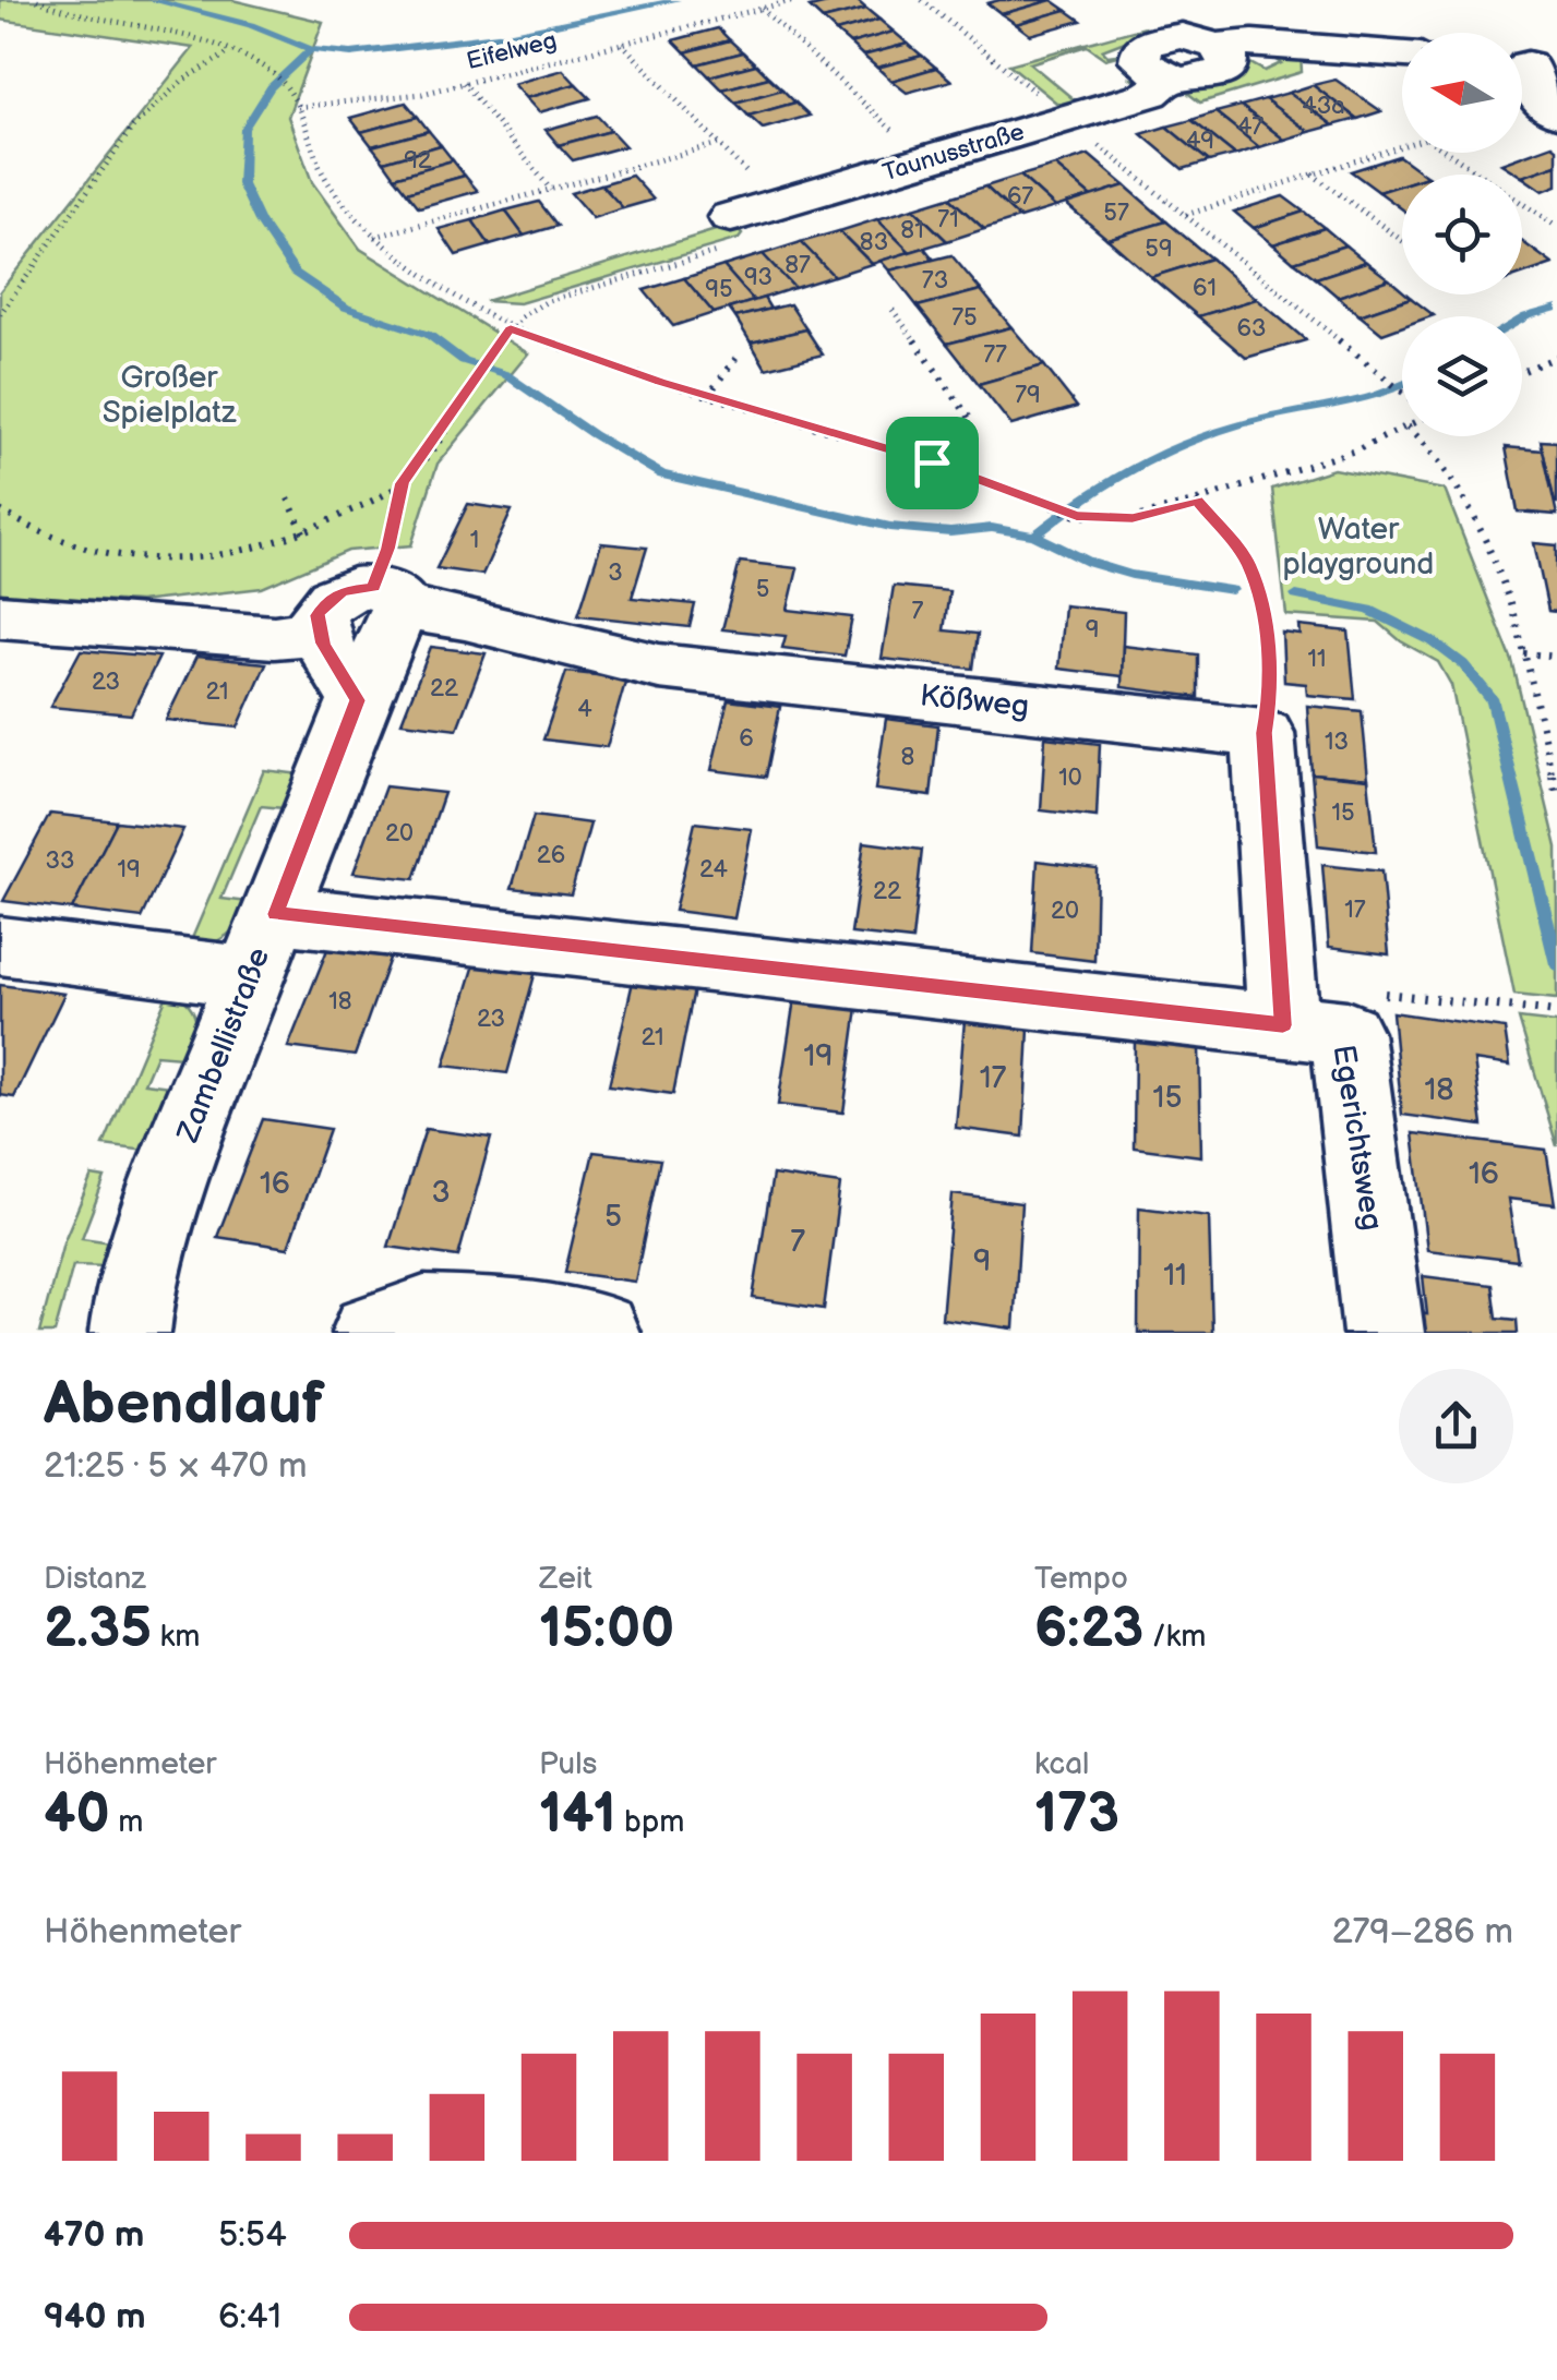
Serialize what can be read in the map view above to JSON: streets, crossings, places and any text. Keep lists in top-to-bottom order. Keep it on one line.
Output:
{"streets":{"street":["Taunusstraße","Kößweg","Zambellistraße","Egerichtsweg"],"path":["Eifelweg"]},"crossings":[["Kößweg","Zambellistraße"]],"parks":["Großer Spielplatz","Water playground"],"house_numbers":["43a","47","49","92","67","57","71","81","83","59","87","93","73","61","95","75","63","77","79","1","3","5","7","9","11","23","22","21","4","6","13","8","10","15","20","26","33","19","24","22","17","20","18","23","21","19","17","18","15","16","16","3","5","7","9","11"],"north":"left","page":{"heading":["Abendlauf","21:25 · 5 × 470 m"],"stats":[["Distanz","2.35 km"],["Zeit","15:00"],["Tempo","6:23 /km"],["Höhenmeter","40 m"],["Puls","141 bpm"],["kcal","173"]],"chart":["Höhenmeter","279–286 m"],"list":[{"name":"470 m","note":"5:54"},{"name":"940 m","note":"6:41"}]}}
